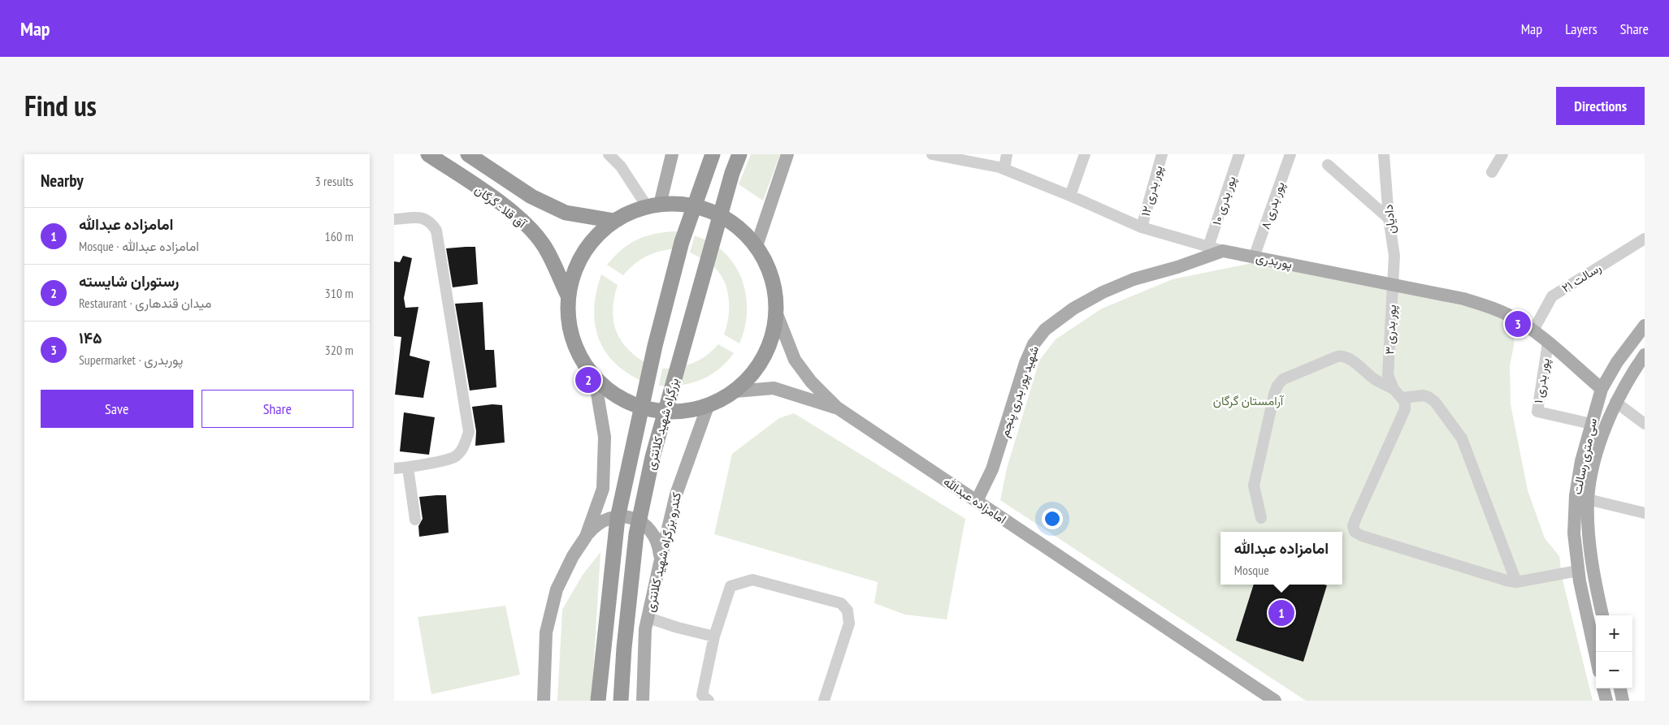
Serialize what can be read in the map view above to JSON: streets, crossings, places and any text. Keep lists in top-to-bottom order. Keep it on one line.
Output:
{"streets":{"highway":["آق قلا - گرگان","بزرگراه شهید کلانتری"],"main road":["پوربدری","شهید پور بدری پنجم","سی متری رسالت","امامزاده عبدالله","کندرو بزرگراه شهید کلانتری"],"street":["پور بدری ۱۲","پور بدری ۱۰","پور بدری ۸","دادیان","۲۱ رسالت","پور بدری ۳","پور بدری ۱"]},"crossings":[["پور بدری ۱۲","پوربدری"],["پور بدری ۱۰","پوربدری"],["پور بدری ۸","پوربدری"],["دادیان","پوربدری"],["دادیان","پور بدری ۳"],["پوربدری","۲۱ رسالت"],["پوربدری","پور بدری ۳"],["پوربدری","پور بدری ۱"],["پوربدری","شهید پور بدری پنجم"],["پوربدری","سی متری رسالت"],["پور بدری ۱","سی متری رسالت"],["شهید پور بدری پنجم","امامزاده عبدالله"]],"parks":["آرامستان گرگان"],"page":{"header":"Map","nav":["Map","Layers","Share"],"title":"Find us","buttons":["Directions",["Save","Share"]],"heading":["Nearby","3 results"],"list":[{"mark":"1","name":"امامزاده عبدالله","note":"Mosque · امامزاده عبدالله","value":"160 m"},{"mark":"2","name":"رستوران شایسته","note":"Restaurant · میدان قندهاری","value":"310 m"},{"mark":"3","name":"۱۴۵","note":"Supermarket · پوربدری","value":"320 m"}],"pins":["3","2","1"],"popup":["امامزاده عبدالله","Mosque"],"map_buttons":["+","−"]}}
